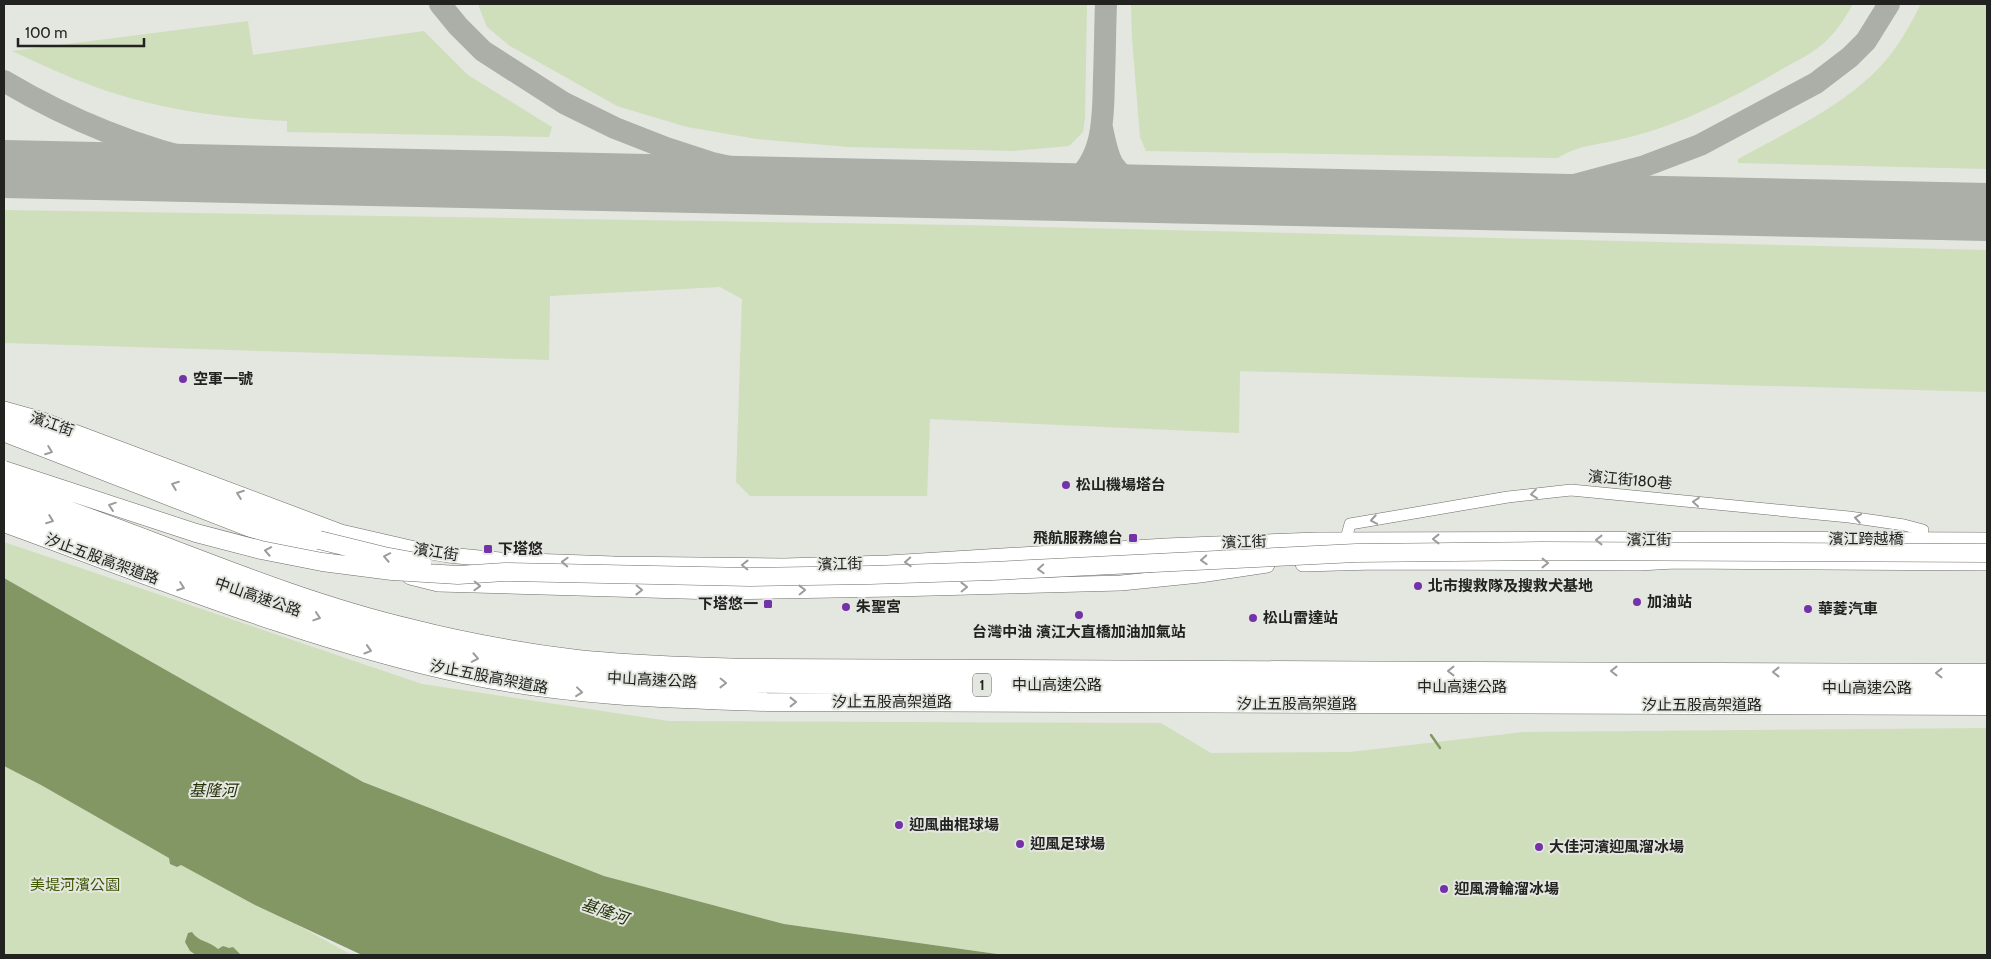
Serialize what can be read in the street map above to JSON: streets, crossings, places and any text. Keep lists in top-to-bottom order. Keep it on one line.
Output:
{"streets":{"highway":["汐止五股高架道路","中山高速公路","1"],"main road":["濱江街","濱江跨越橋"],"street":["濱江街180巷"]},"crossings":[["濱江街","濱江街180巷"],["濱江街","濱江跨越橋"]],"one_way":["濱江街180巷"],"water":["基隆河"],"parks":["美堤河濱公園"],"places":{"other":["空軍一號","松山機場塔台","北市搜救隊及搜救犬基地","加油站","朱聖宮","華菱汽車","台灣中油 濱江大直橋加油加氣站","松山雷達站","迎風曲棍球場","迎風足球場","大佳河濱迎風溜冰場","迎風滑輪溜冰場"],"transit":["飛航服務總台","下塔悠","下塔悠一"]},"scale_bar":"100 m"}
